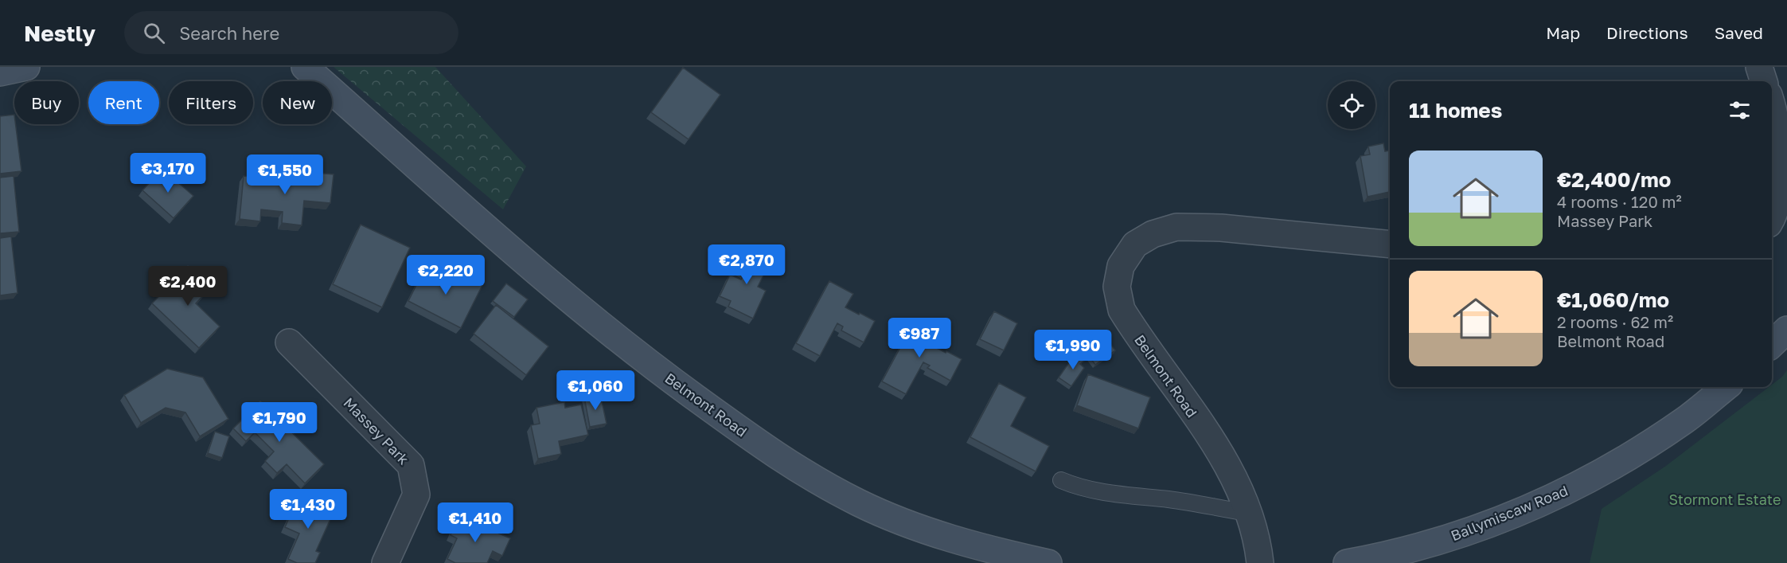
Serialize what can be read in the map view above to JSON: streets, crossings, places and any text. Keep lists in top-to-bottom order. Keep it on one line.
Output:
{"streets":{"main road":["Belmont Road","Ballymiscaw Road"],"street":["Massey Park"]},"parks":["Stormont Estate"],"page":{"header":"Nestly","search":"Search here","nav":["Map","Directions","Saved"],"chip":["Buy","Rent","Filters","New"],"heading":"11 homes","list":[{"name":"€2,400/mo","note":"4 rooms · 120 m² · Massey Park"},{"name":"€1,060/mo","note":"2 rooms · 62 m² · Belmont Road"}],"price":["€3,170","€1,550","€2,870","€2,220","€2,400","€987","€1,990","€1,060","€1,790","€1,430","€1,410"]}}
